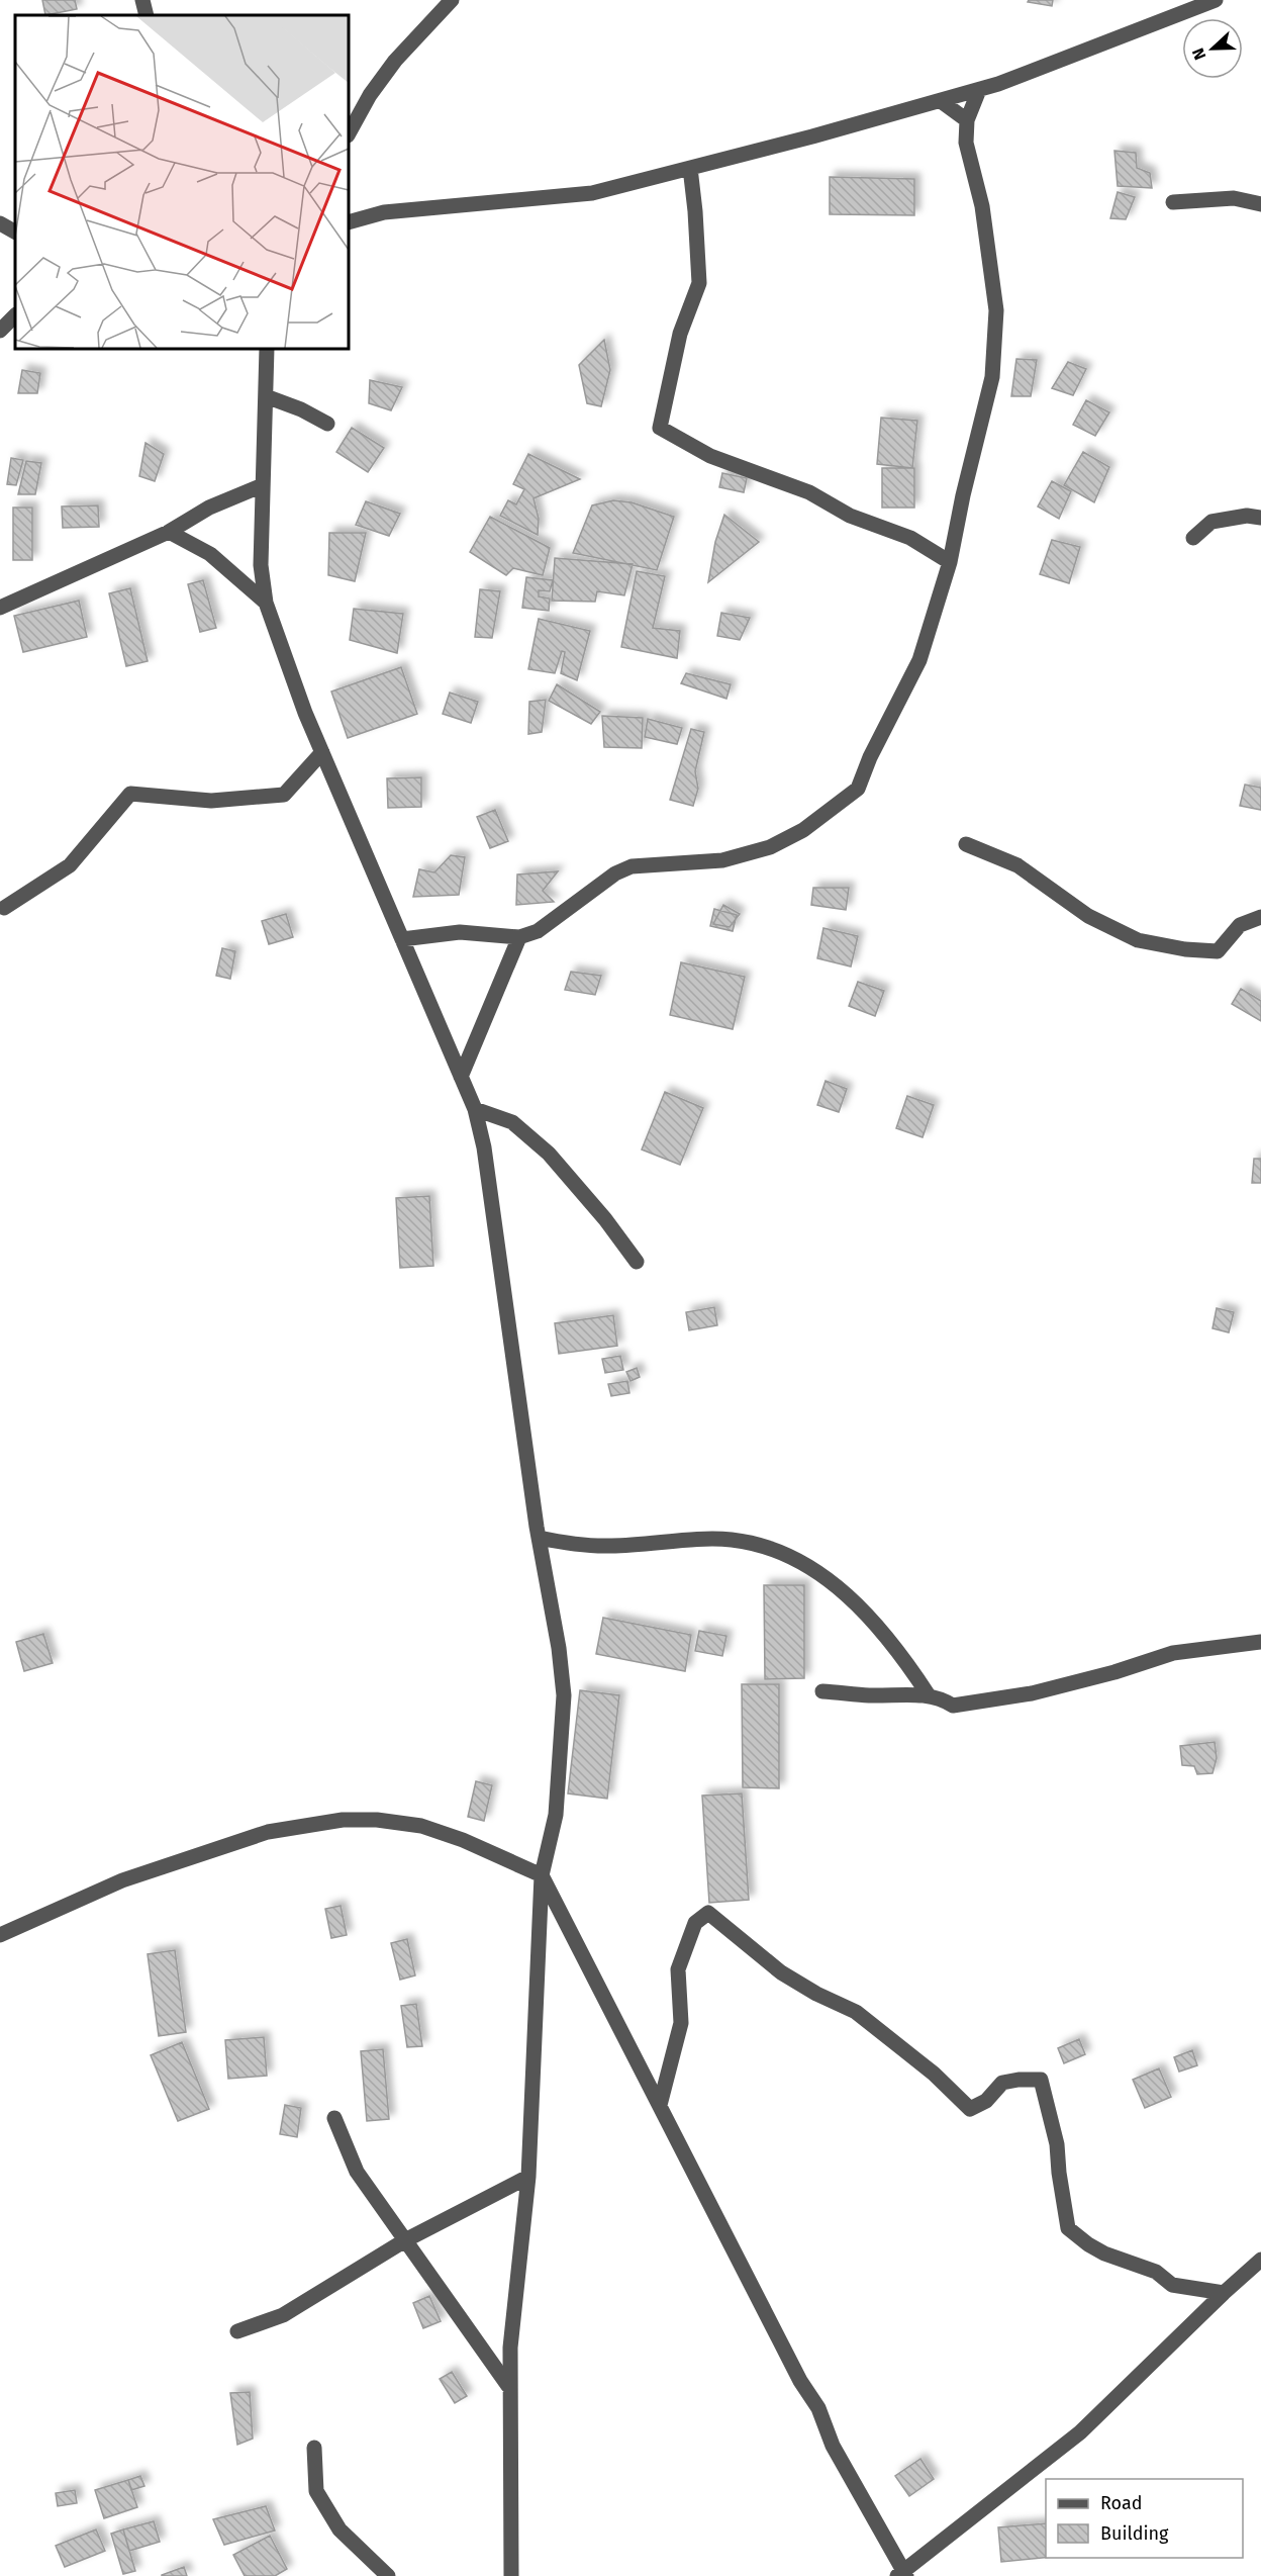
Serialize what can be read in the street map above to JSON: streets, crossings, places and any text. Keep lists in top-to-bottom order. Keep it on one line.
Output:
{"legend":["Road","Building"],"north":"left"}
